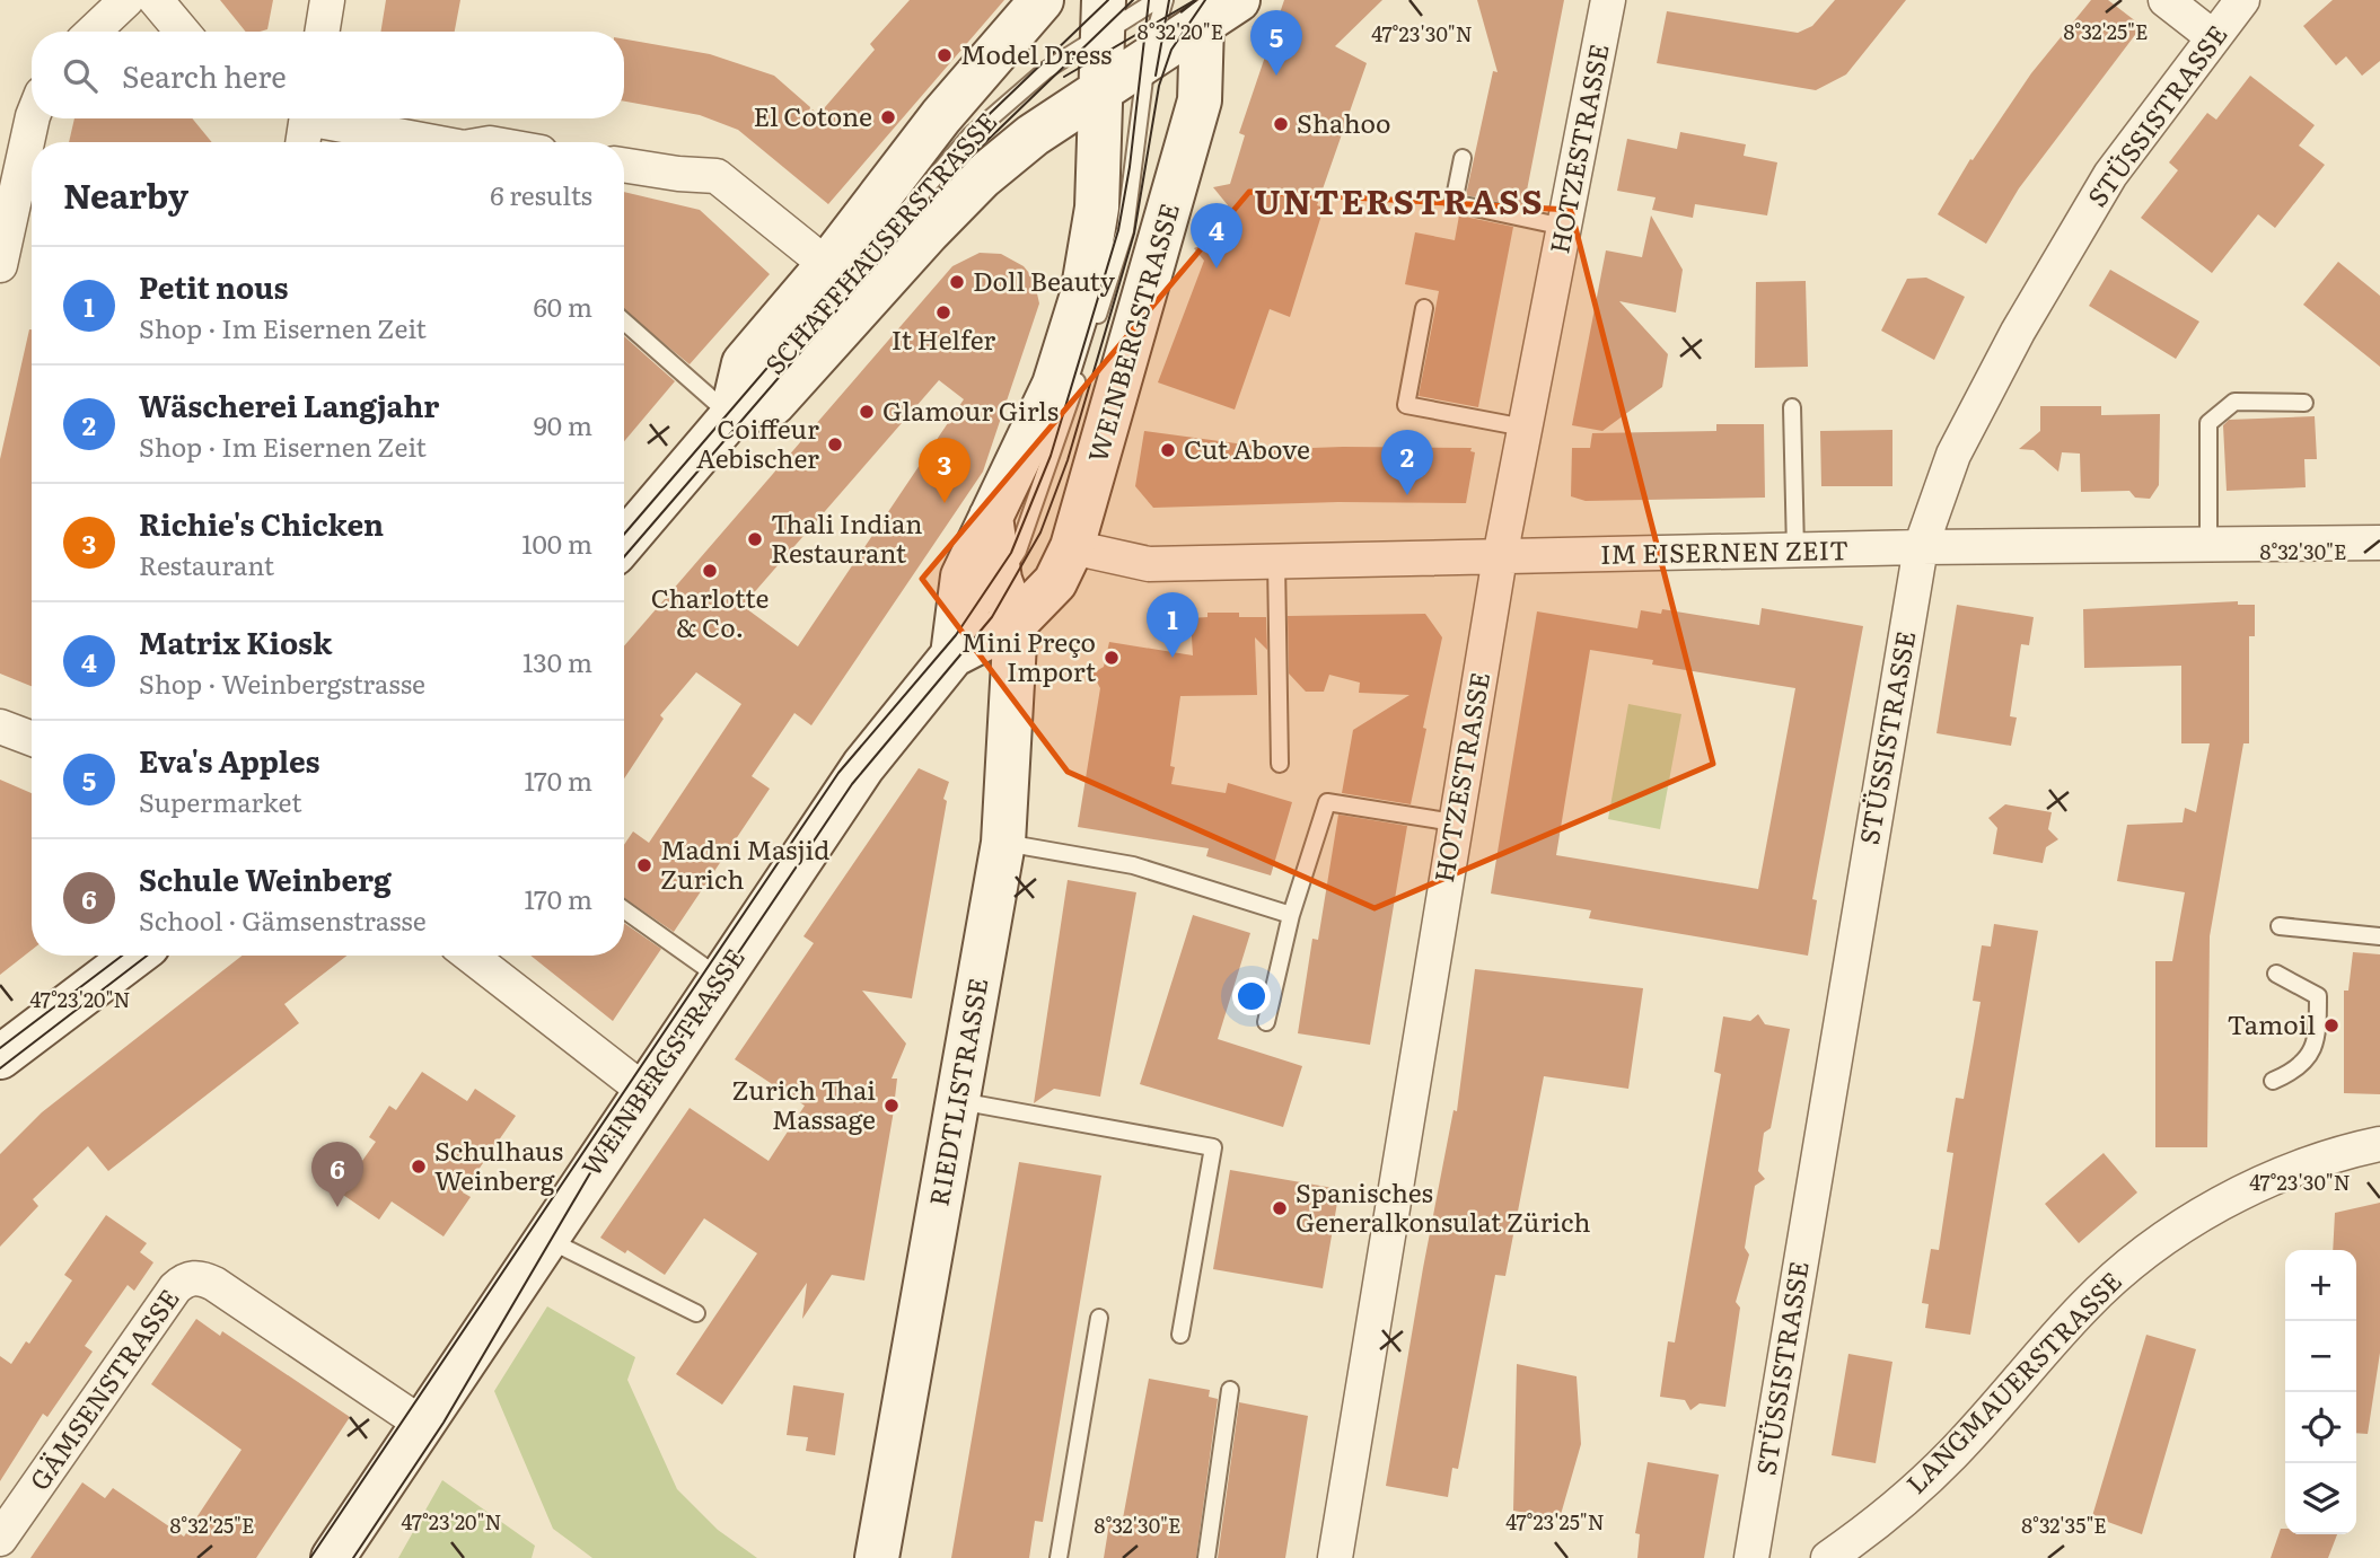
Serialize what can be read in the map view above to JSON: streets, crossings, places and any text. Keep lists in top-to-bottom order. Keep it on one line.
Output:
{"streets":{"street":["STÜSSISTRASSE","HOTZESTRASSE","SCHAFFHAUSERSTRASSE","WEINBERGSTRASSE","IM EISERNEN ZEIT","RIEDTLISTRASSE","LANGMAUERSTRASSE","GÄMSENSTRASSE"]},"crossings":[["STÜSSISTRASSE","IM EISERNEN ZEIT"],["HOTZESTRASSE","IM EISERNEN ZEIT"],["SCHAFFHAUSERSTRASSE","WEINBERGSTRASSE"],["WEINBERGSTRASSE","IM EISERNEN ZEIT"],["WEINBERGSTRASSE","RIEDTLISTRASSE"],["WEINBERGSTRASSE","GÄMSENSTRASSE"]],"districts":["UNTERSTRASS"],"places":["Model Dress","El Cotone","Shahoo","Doll Beauty","It Helfer","Glamour Girls","Coiffeur Aebischer","Cut Above","Thali Indian Restaurant","Charlotte & Co.","Mini Preço Import","Madni Masjid Zurich","Tamoil","Zurich Thai Massage","Schulhaus Weinberg","Spanisches Generalkonsulat Zürich"],"page":{"pins":["5","4","2","3","1","6"],"search":"Search here","heading":["Nearby","6 results"],"list":[{"mark":"1","name":"Petit nous","note":"Shop · Im Eisernen Zeit","value":"60 m"},{"mark":"2","name":"Wäscherei Langjahr","note":"Shop · Im Eisernen Zeit","value":"90 m"},{"mark":"3","name":"Richie's Chicken","note":"Restaurant","value":"100 m"},{"mark":"4","name":"Matrix Kiosk","note":"Shop · Weinbergstrasse","value":"130 m"},{"mark":"5","name":"Eva's Apples","note":"Supermarket","value":"170 m"},{"mark":"6","name":"Schule Weinberg","note":"School · Gämsenstrasse","value":"170 m"}],"map_buttons":["+","−"]},"coordinates":["8°32'25\"E","8°32'20\"E","47°23'30\"N","8°32'30\"E","47°23'20\"N","47°23'25\"N","8°32'35\"E"]}
